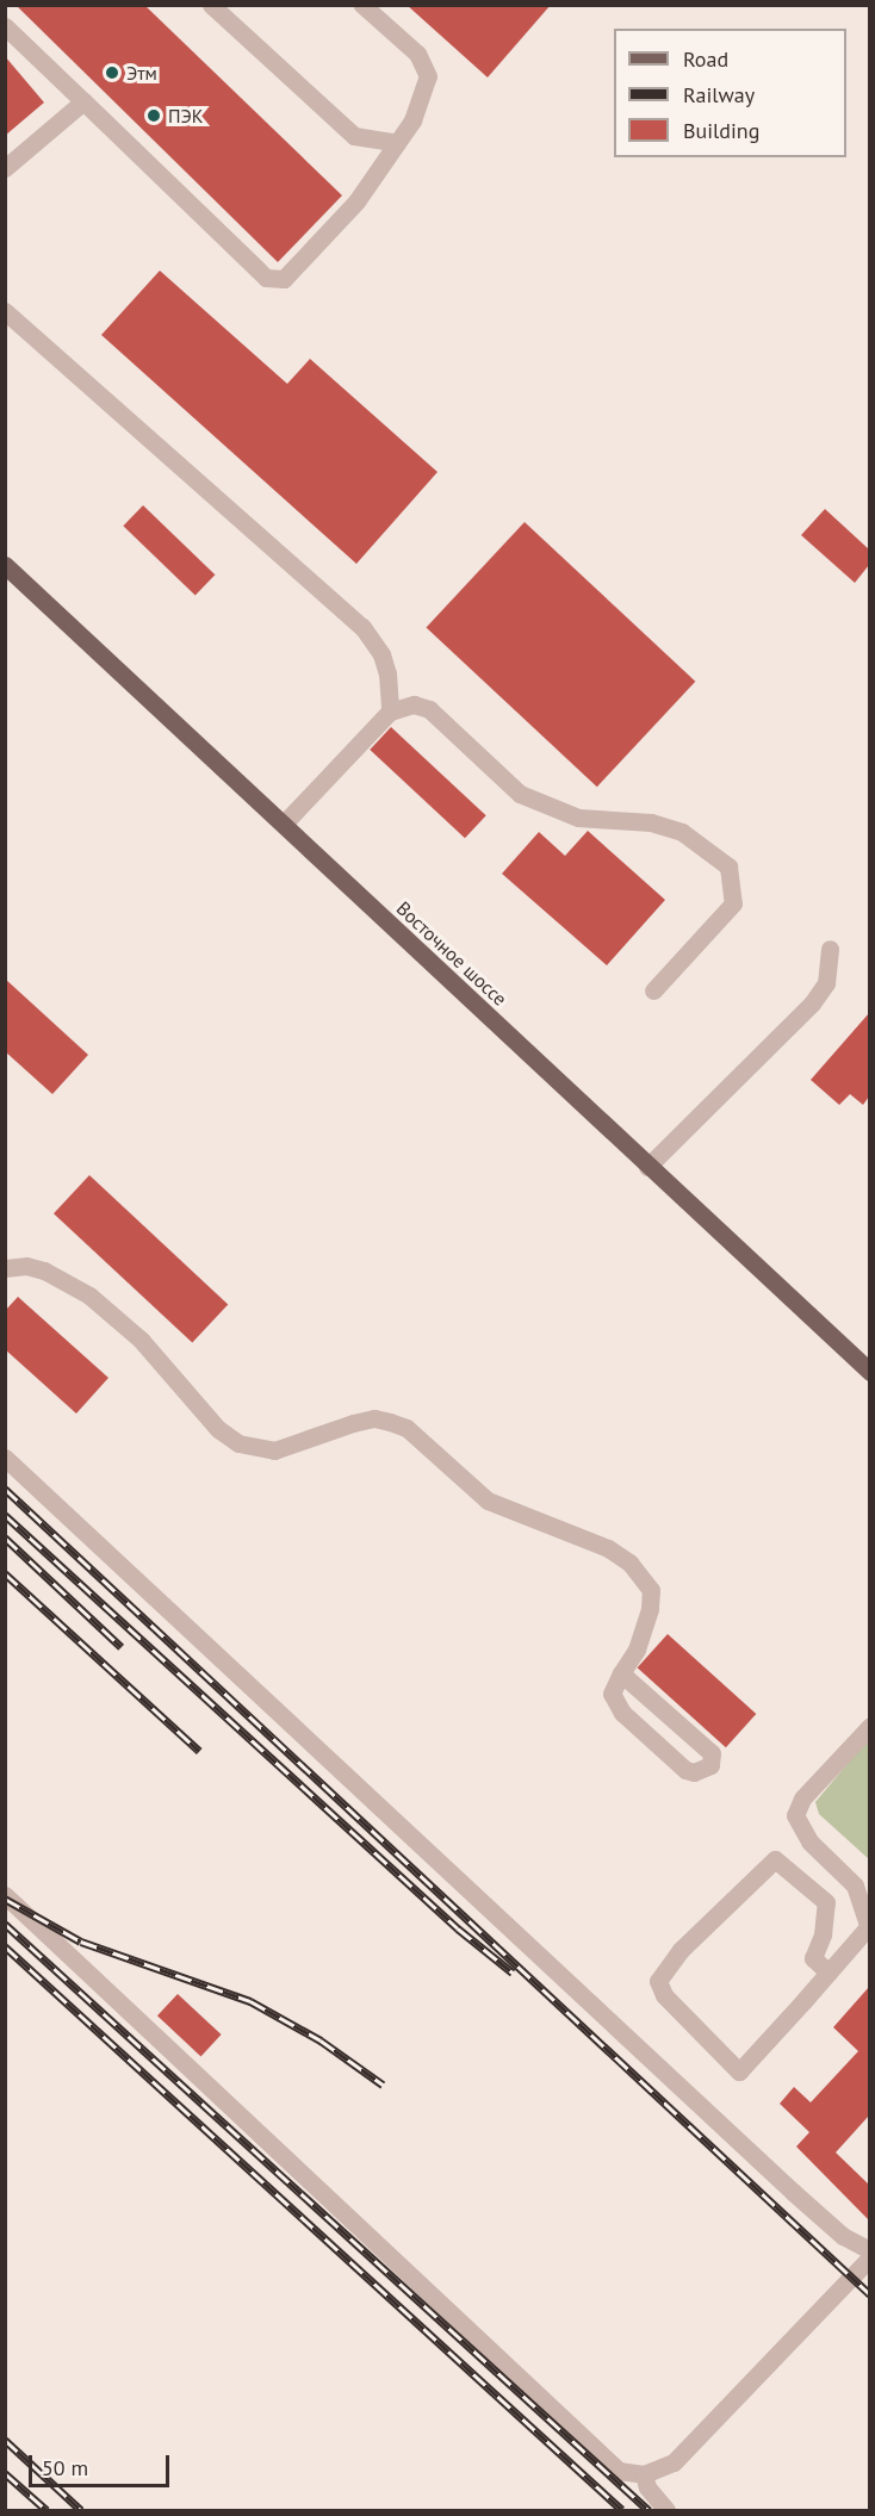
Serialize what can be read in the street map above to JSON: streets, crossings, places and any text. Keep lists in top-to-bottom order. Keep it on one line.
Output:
{"streets":{"main road":["Восточное шоссе"]},"places":["Этм","ПЭК"],"legend":["Road","Railway","Building"],"scale_bar":"50 m"}
